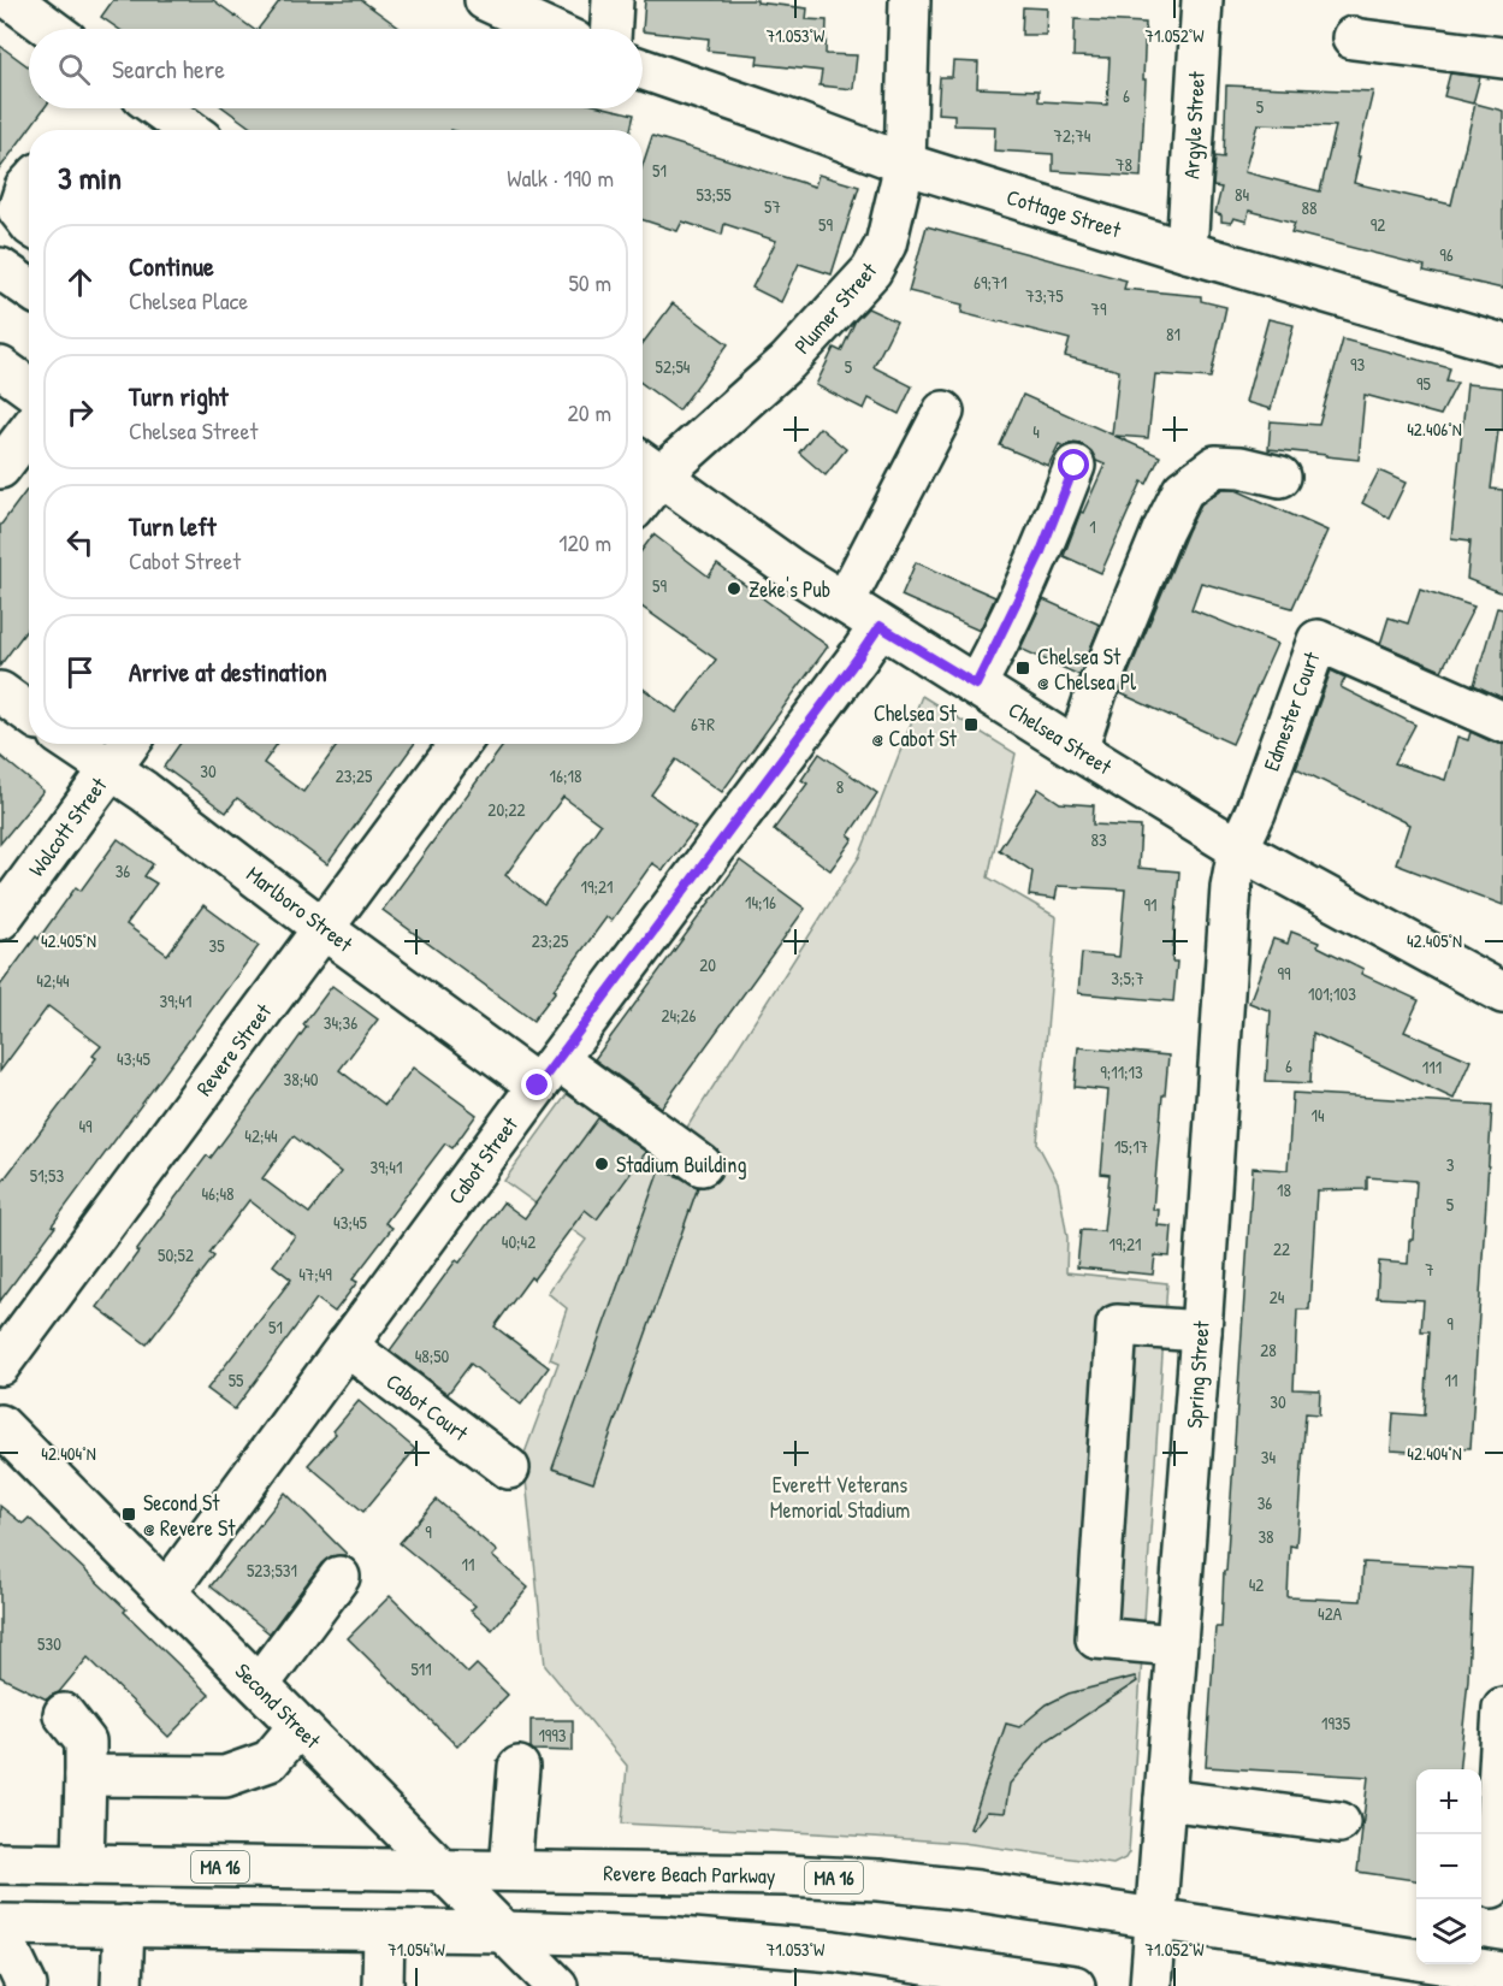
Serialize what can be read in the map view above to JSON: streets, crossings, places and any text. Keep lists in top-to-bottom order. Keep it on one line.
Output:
{"streets":{"main road":["Argyle Street","Cottage Street","Plumer Street","Edmester Court","Chelsea Street","Wolcott Street","Marlboro Street","Revere Street","Cabot Street","Spring Street","Cabot Court","Second Street","MA 16","Revere Beach Parkway"]},"crossings":[["Argyle Street","Cottage Street"],["Cottage Street","Plumer Street"],["Plumer Street","Chelsea Street"],["Edmester Court","Chelsea Street"],["Edmester Court","Spring Street"],["Chelsea Street","Cabot Street"],["Chelsea Street","Spring Street"],["Wolcott Street","Marlboro Street"],["Marlboro Street","Revere Street"],["Marlboro Street","Cabot Street"],["Cabot Street","Cabot Court"],["Cabot Street","Second Street"],["Spring Street","Revere Beach Parkway"],["Second Street","Revere Beach Parkway"]],"parks":["Everett Veterans Memorial Stadium"],"places":{"other":["Zeke's Pub","Stadium Building"],"transit":["Chelsea St @ Chelsea Pl","Chelsea St @ Cabot St","Second St @ Revere St"]},"house_numbers":["6","5","72;74","78","51","53;55","84","57","88","59","92","96","69;71","73;75","79","81","93","52;54","5","95","4","1","59","67R","30","23;25","16;18","8","20;22","83","36","19;21","14;16","91","23;25","35","20","99","3;5;7","42;44","101;103","39;41","24;26","34;36","43;45","6","111","9;11;13","38;40","14","49","42;44","15;17","3","39;41","51;53","18","46;48","5","43;45","40;42","19;21","22","50;52","7","47;49","24","9","51","28","48;50","55","11","30","34","36","9","38","11","523;531","42","42A","530","511","1935","1993"],"page":{"search":"Search here","heading":["3 min","Walk · 190 m"],"list":[["Continue","Chelsea Place","50 m"],["Turn right","Chelsea Street","20 m"],["Turn left","Cabot Street","120 m"],"Arrive at destination"],"map_buttons":["+","−"]},"coordinates":["71.053°W","71.052°W","42.406°N","42.405°N","42.404°N","71.054°W"]}
